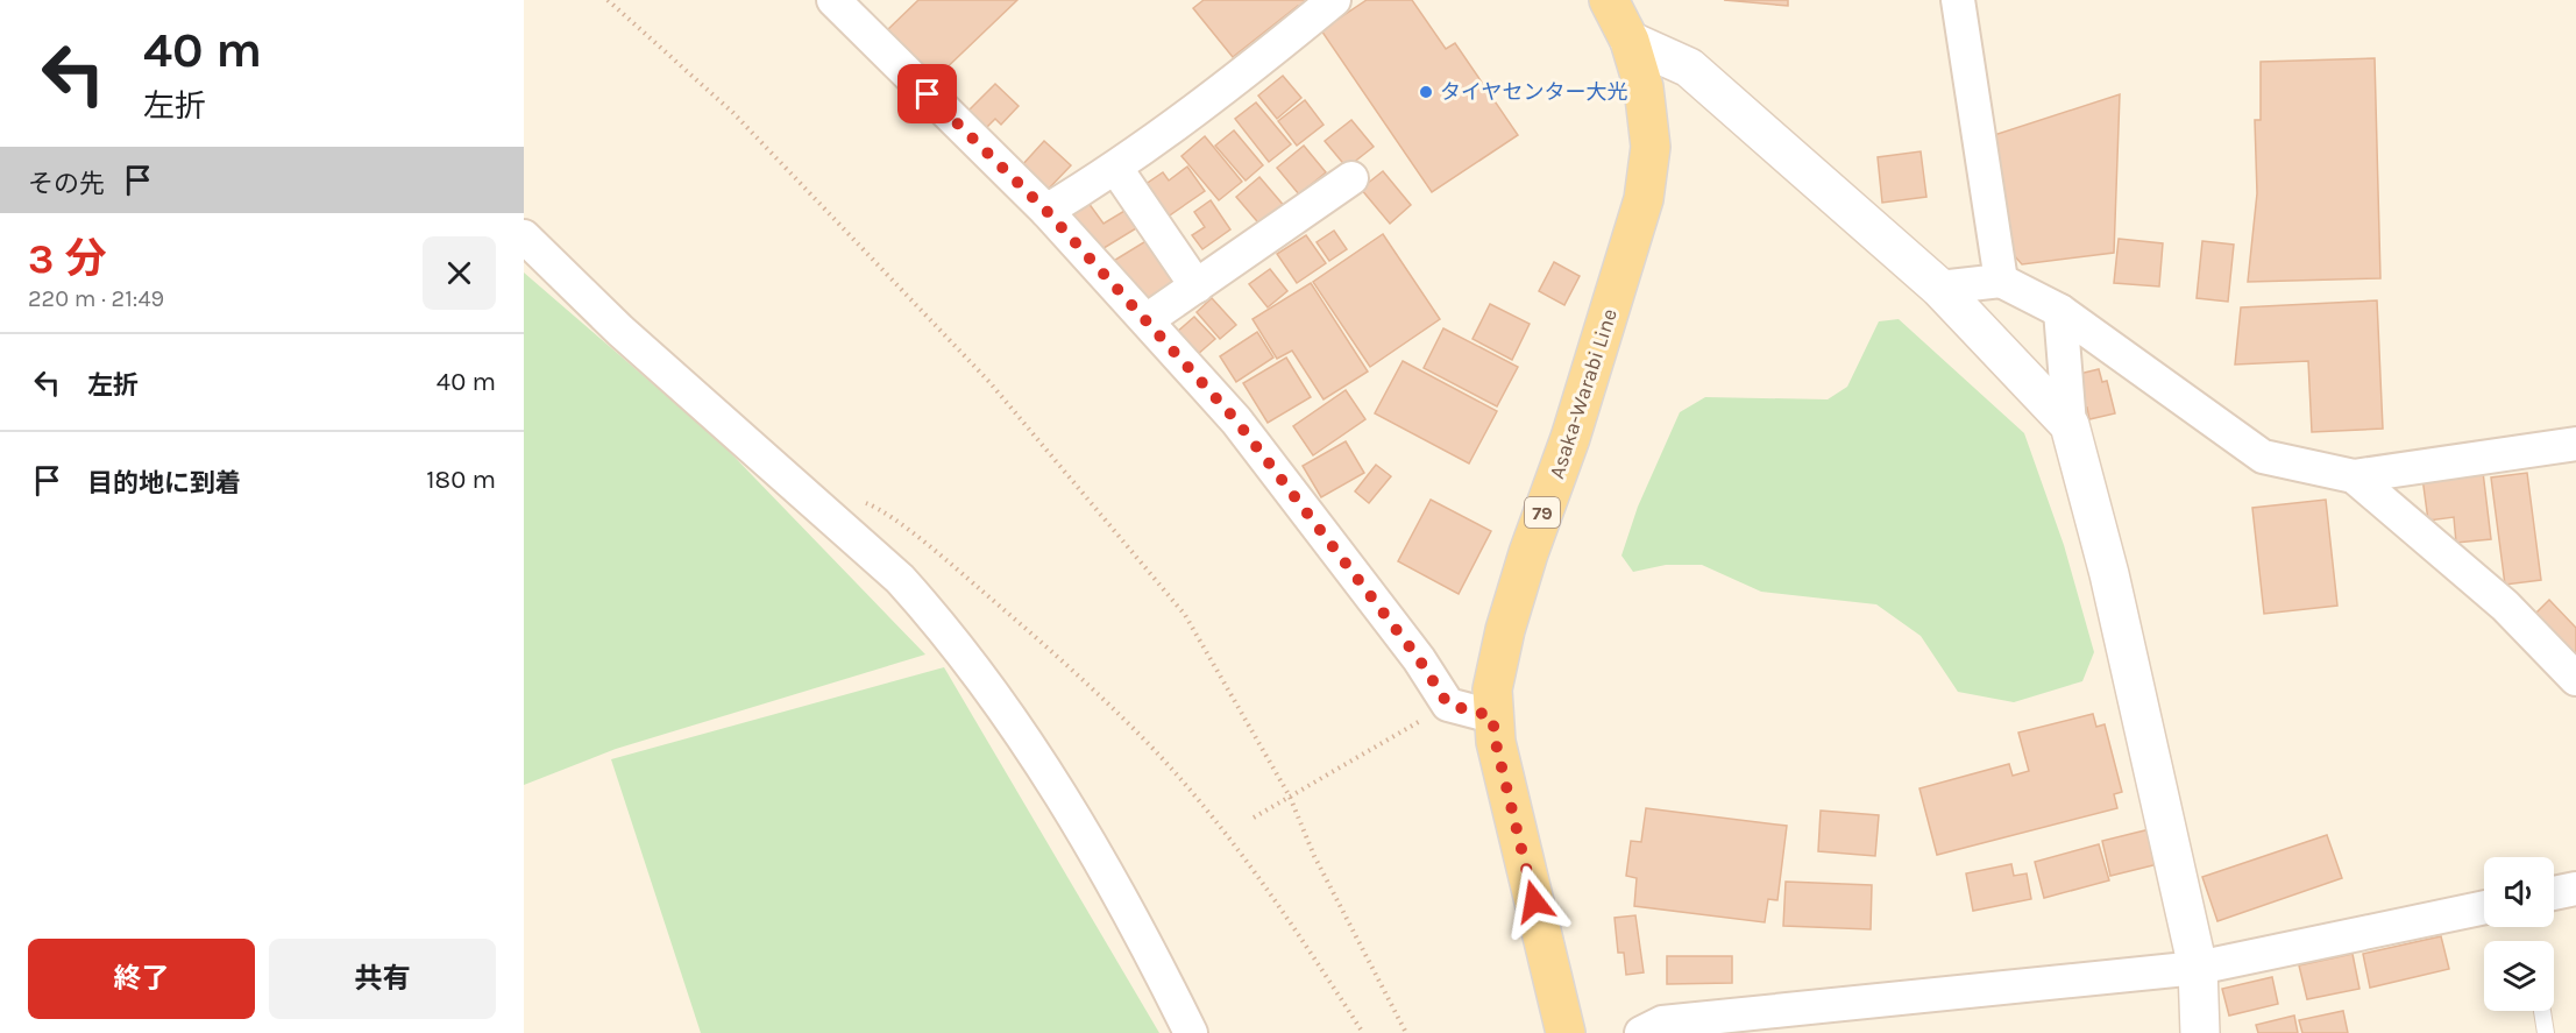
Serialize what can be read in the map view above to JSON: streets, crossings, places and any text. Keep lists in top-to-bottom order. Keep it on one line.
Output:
{"streets":{"main road":["Asaka-Warabi Line","79"]},"places":["タイヤセンター大光"],"page":{"turn":["40 m","左折"],"then":"その先","heading":["3 分","220 m · 21:49"],"list":[{"name":"左折","value":"40 m"},{"name":"目的地に到着","value":"180 m"}],"buttons":["終了","共有"]}}
